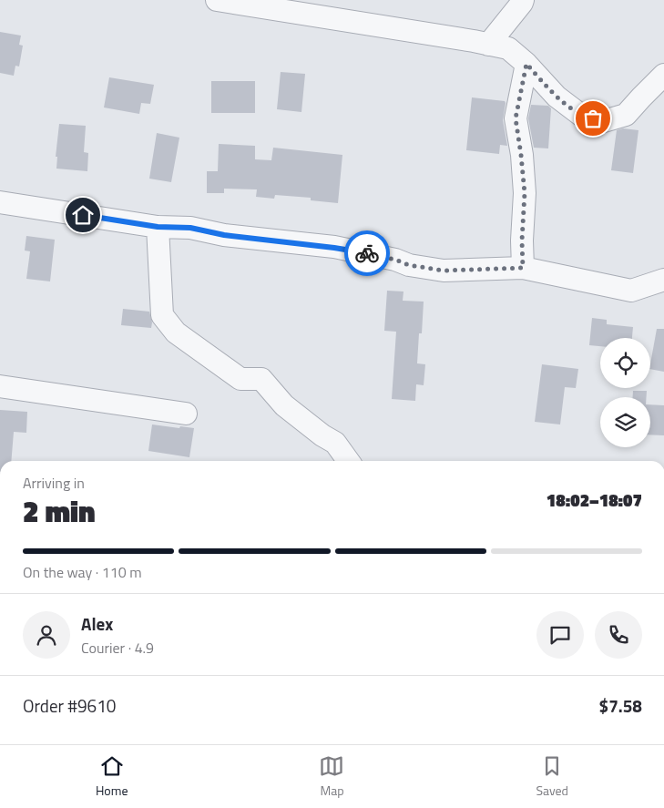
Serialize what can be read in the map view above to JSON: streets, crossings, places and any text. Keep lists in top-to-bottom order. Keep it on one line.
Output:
{"page":{"heading":["2 min","Arriving in","18:02–18:07"],"panel":["Alex","Courier · 4.9","Order #9610","$7.58"],"bar":"On the way · 110 m","tabs":["Home","Map","Saved"]}}
